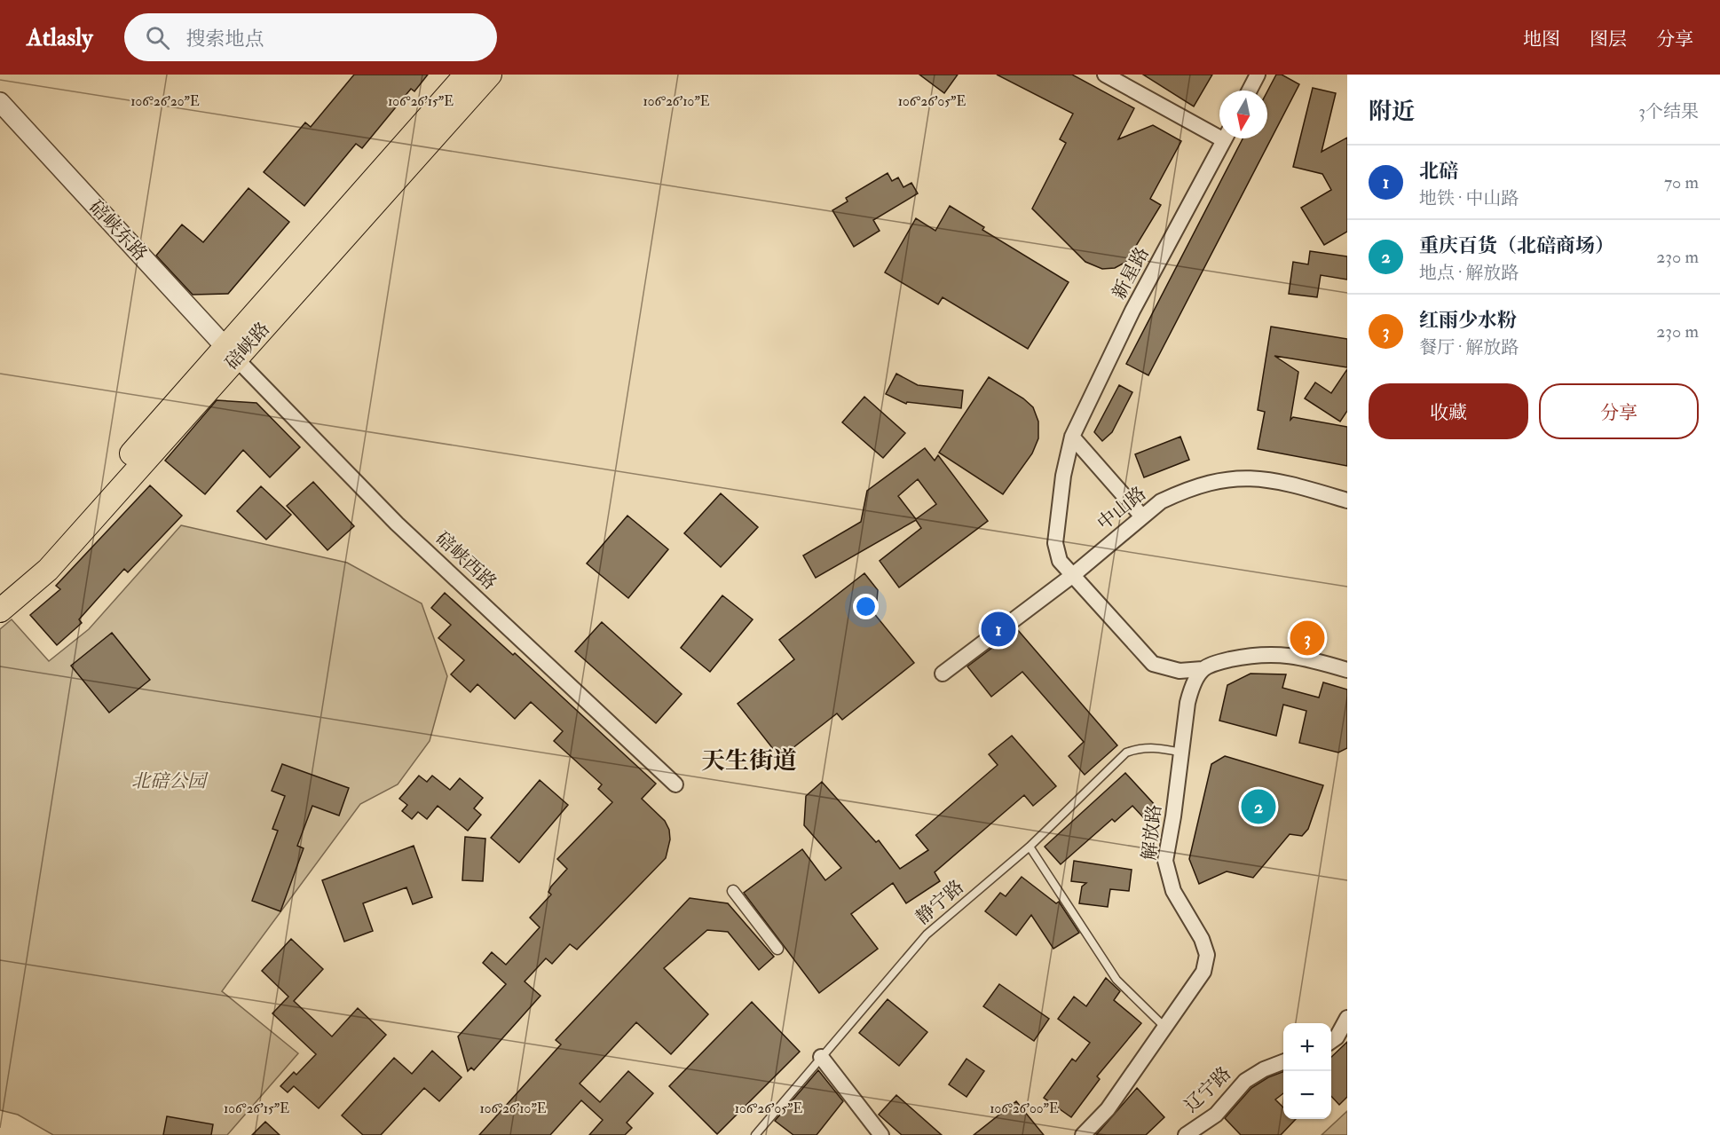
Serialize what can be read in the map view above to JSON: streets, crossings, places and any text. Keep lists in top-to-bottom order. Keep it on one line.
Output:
{"streets":{"main road":["碚峡路"],"street":["碚峡东路","新星路","中山路","碚峡西路","解放路","辽宁路"],"lane":["静宁路"]},"crossings":[["碚峡东路","碚峡路"],["碚峡东路","碚峡西路"],["新星路","中山路"],["新星路","解放路"],["碚峡路","碚峡西路"],["解放路","静宁路"]],"districts":["天生街道"],"parks":["北碚公园"],"north":"bottom","page":{"header":"Atlasly","search":"搜索地点","nav":["地图","图层","分享"],"heading":["附近","3个结果"],"list":[{"mark":"1","name":"北碚","note":"地铁 · 中山路","value":"70 m"},{"mark":"2","name":"重庆百货（北碚商场）","note":"地点 · 解放路","value":"230 m"},{"mark":"3","name":"红雨少水粉","note":"餐厅 · 解放路","value":"230 m"}],"buttons":["收藏","分享"],"pins":["1","3","2"],"map_buttons":["+","−"]},"coordinates":["106°26'20\"E","106°26'15\"E","106°26'10\"E","106°26'05\"E","106°26'00\"E"]}
